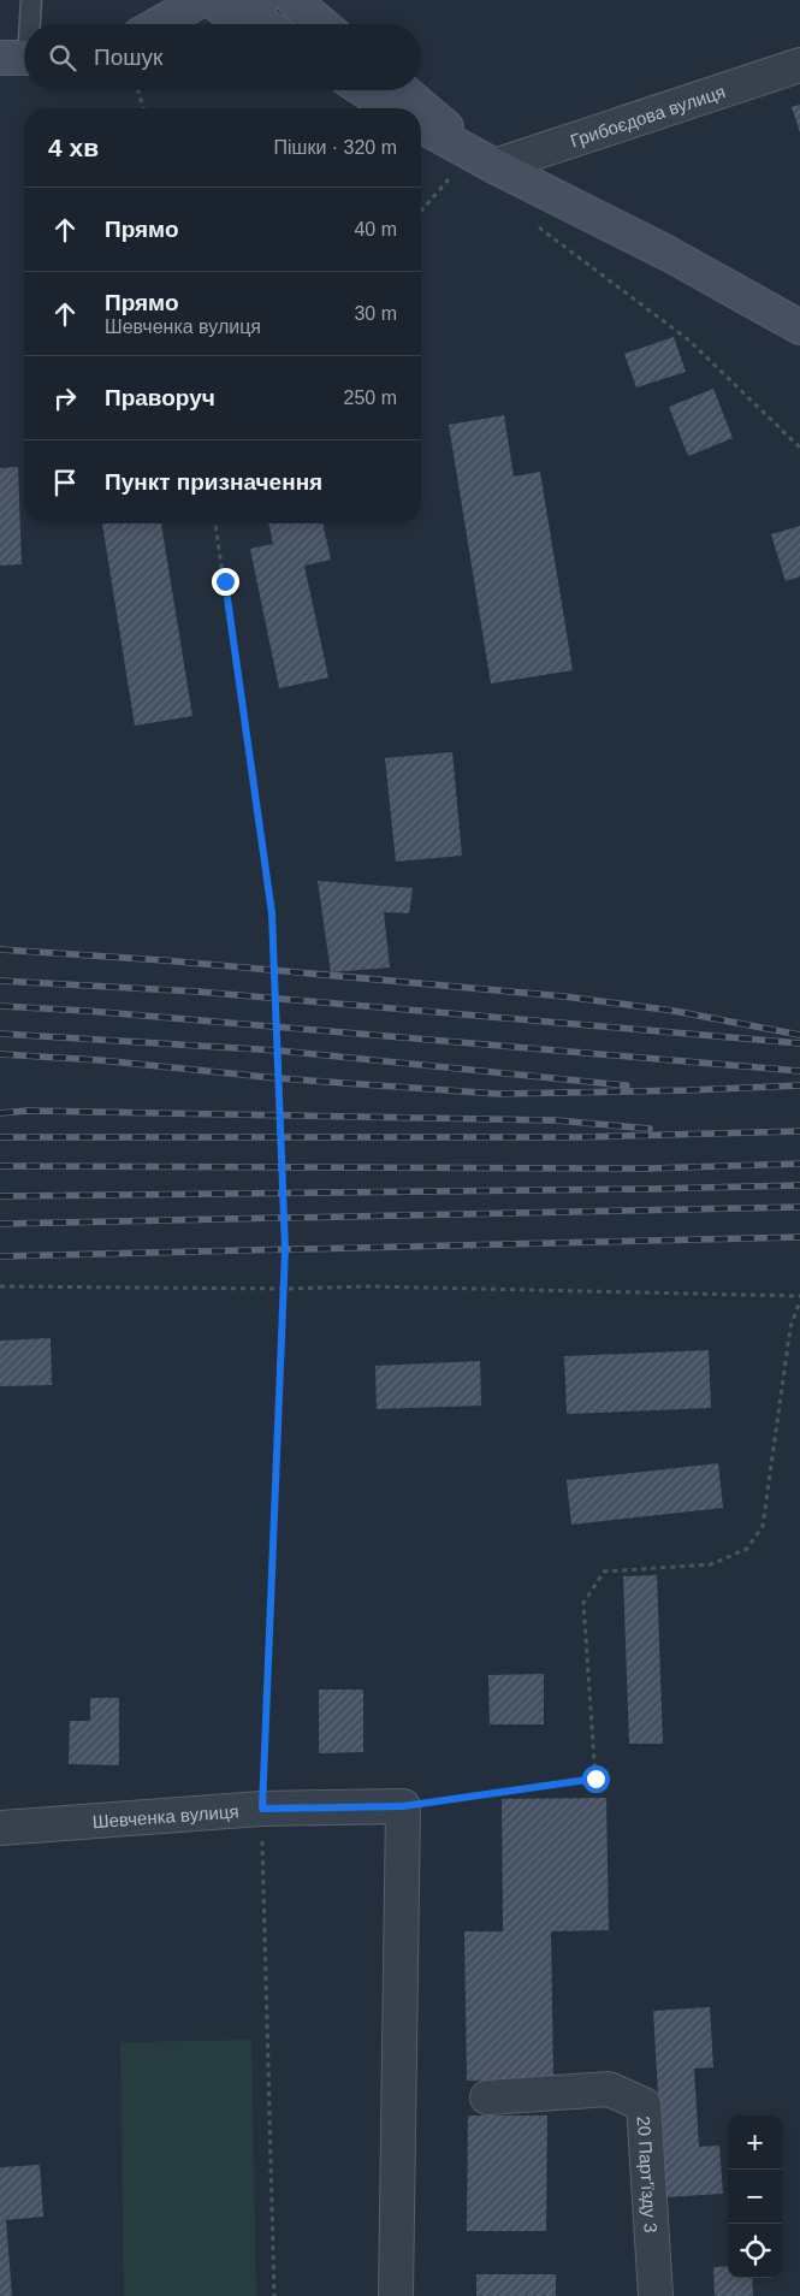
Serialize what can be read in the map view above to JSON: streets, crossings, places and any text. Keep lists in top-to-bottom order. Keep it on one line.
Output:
{"streets":{"street":["Грибоєдова вулиця","Шевченка вулиця","20 Парт'їзду 3"]},"page":{"search":"Пошук","heading":["4 хв","Пішки · 320 m"],"list":[["Прямо","40 m"],["Прямо","Шевченка вулиця","30 m"],["Праворуч","250 m"],"Пункт призначення"],"map_buttons":["+","−"]}}
